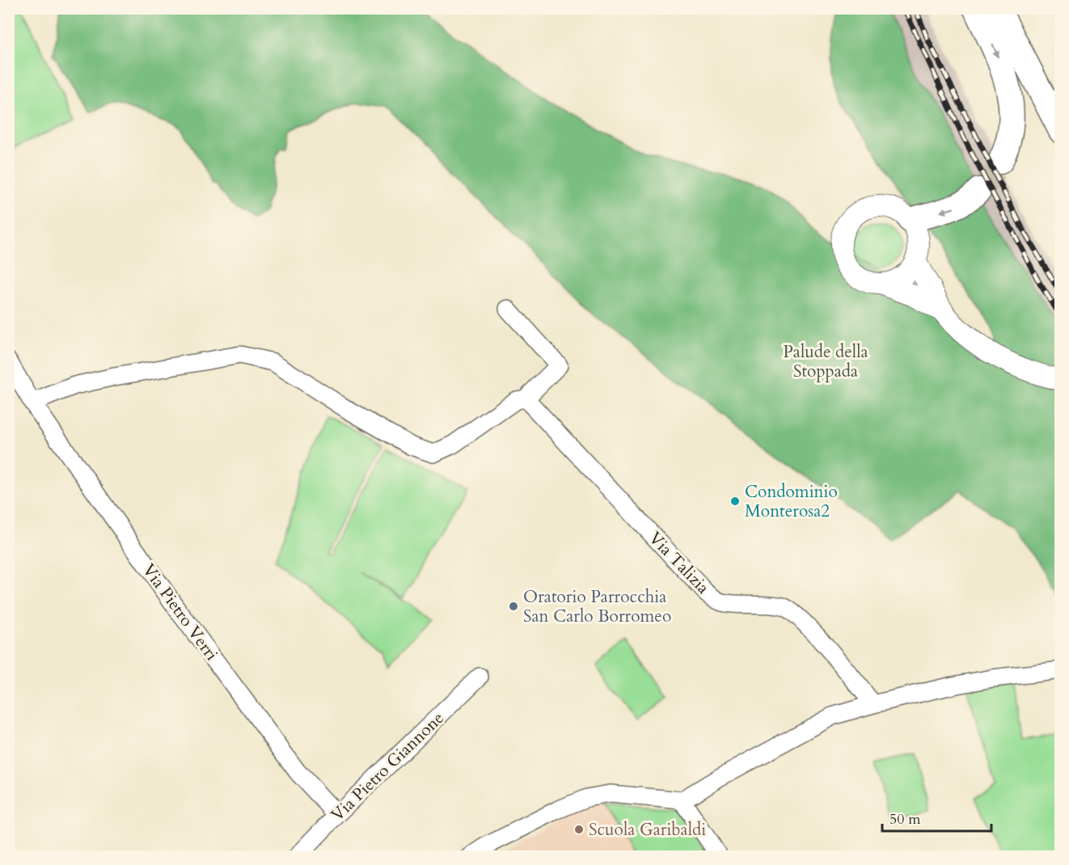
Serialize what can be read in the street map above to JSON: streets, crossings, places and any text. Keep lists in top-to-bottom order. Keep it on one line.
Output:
{"streets":{"street":["Via Talizia","Via Pietro Verri","Via Pietro Giannone"]},"crossings":[["Via Pietro Verri","Via Pietro Giannone"]],"parks":["Palude della Stoppada"],"places":["Condominio Monterosa2","Oratorio Parrocchia San Carlo Borromeo","Scuola Garibaldi"],"scale_bar":"50 m"}
